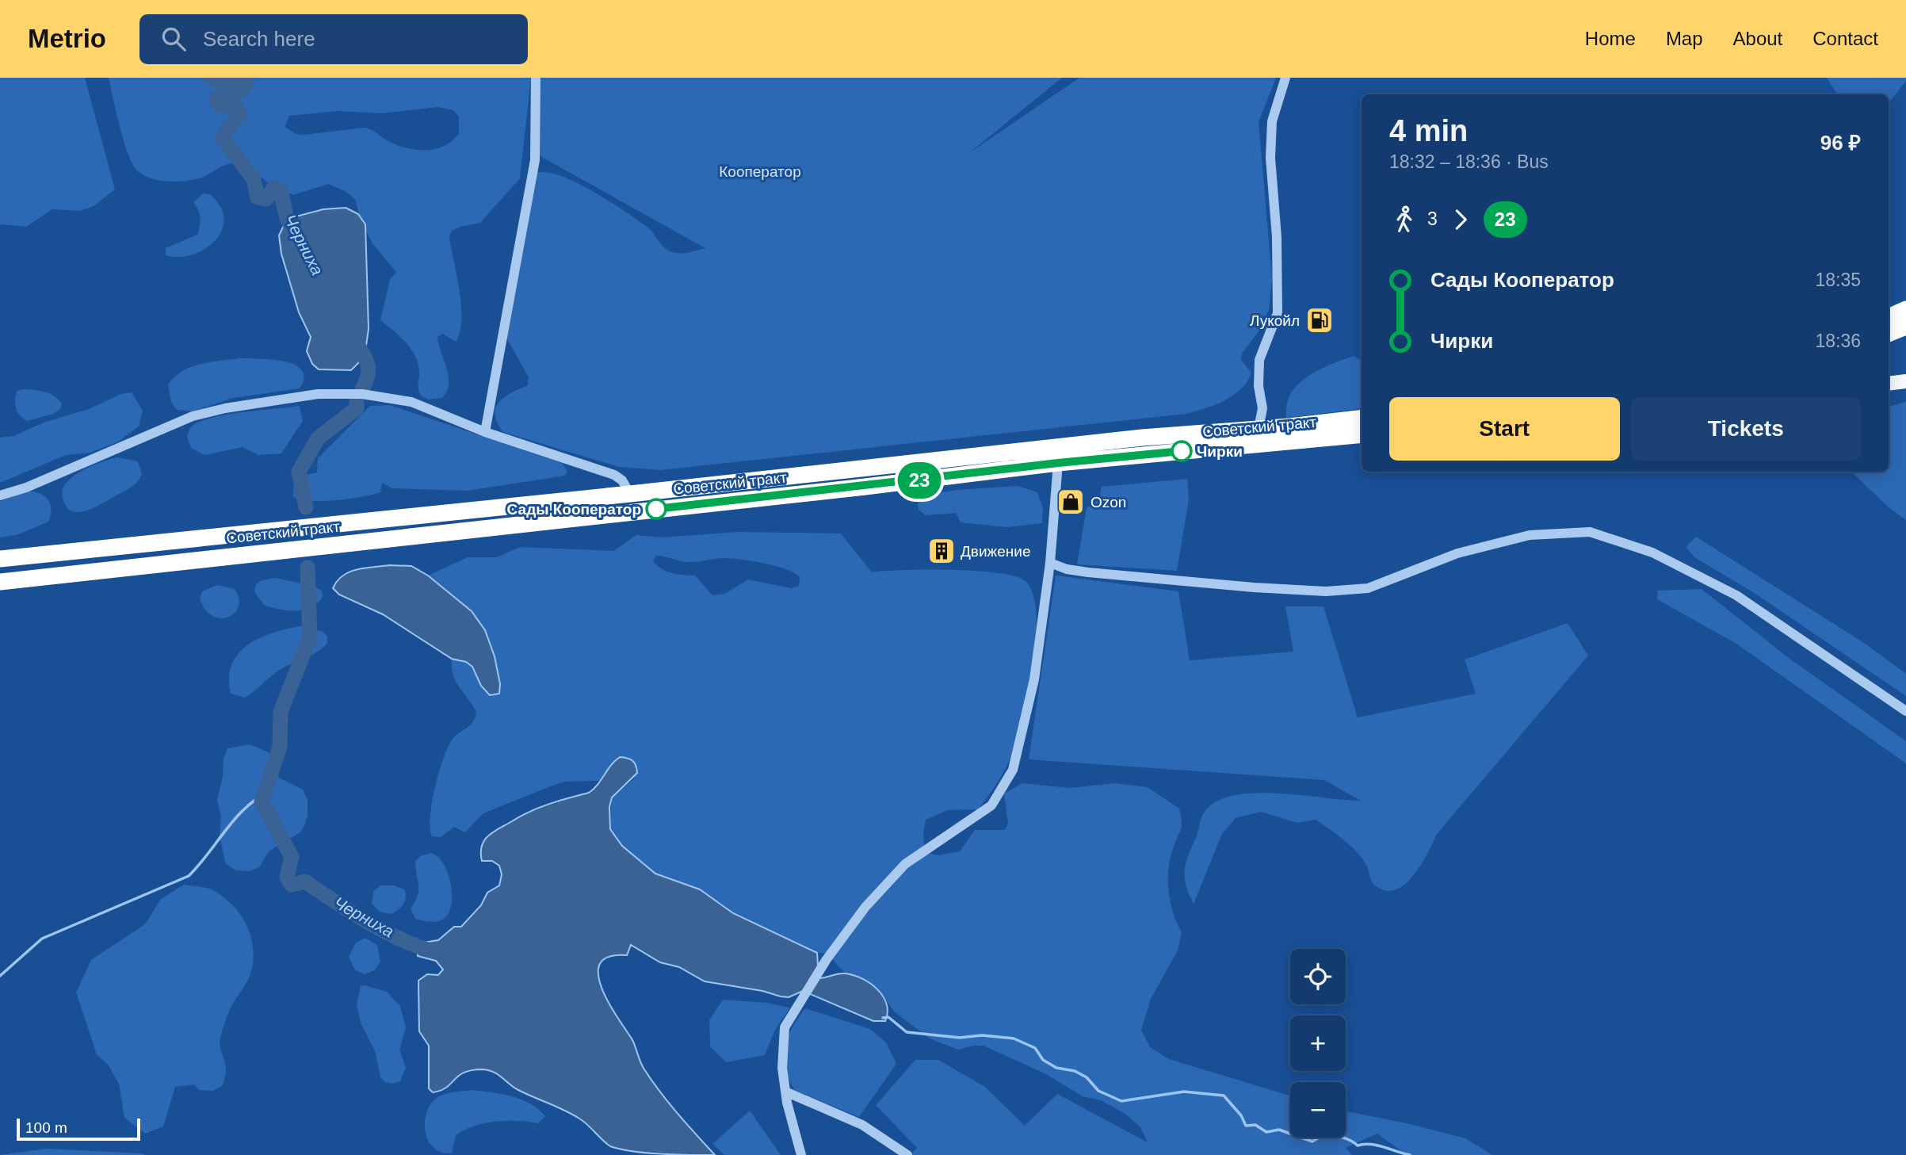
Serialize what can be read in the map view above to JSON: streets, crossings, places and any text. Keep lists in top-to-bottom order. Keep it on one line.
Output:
{"streets":{"highway":["Советский тракт"]},"water":["Черниха"],"parks":["Кооператор"],"places":{"fuel station":["Лукойл"],"other":["Чирки","Сады Кооператор"],"shop":["Ozon"],"building":["Движение"]},"lines":["bus line 23"],"scale_bar":"100 m","page":{"header":"Metrio","search":"Search here","nav":["Home","Map","About","Contact"],"on_map":"23","heading":["4 min","18:32 – 18:36 · Bus","96 ₽"],"legs":["3","23"],"list":[{"name":"Сады Кооператор","value":"18:35"},{"name":"Чирки","value":"18:36"}],"buttons":["Start","Tickets"],"map_buttons":["+","−"],"scale":"100 m"}}
